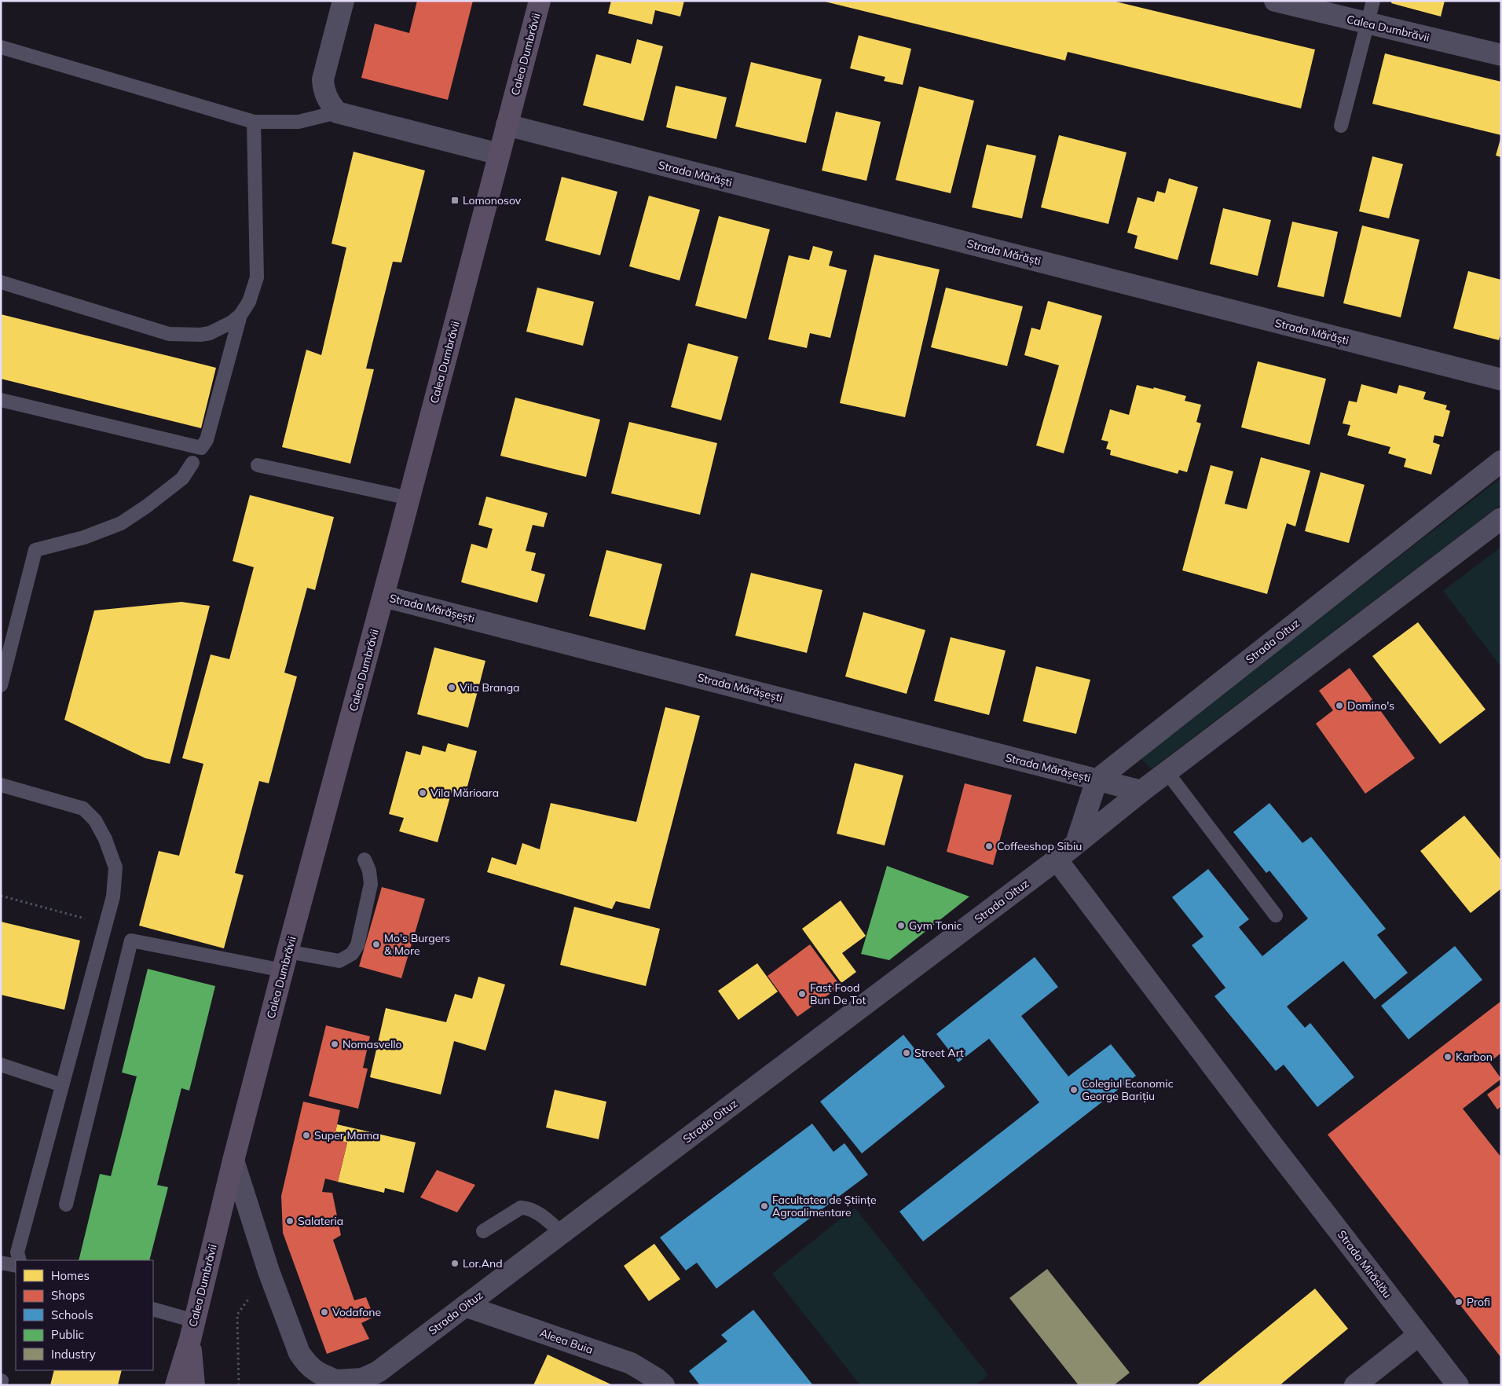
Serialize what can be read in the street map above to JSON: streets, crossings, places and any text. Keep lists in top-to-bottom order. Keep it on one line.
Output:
{"streets":{"main road":["Calea Dumbrăvii"],"street":["Strada Mărăști","Strada Mărășești","Strada Oituz","Strada Mirăslău","Aleea Buia"]},"crossings":[["Calea Dumbrăvii","Strada Mărăști"],["Calea Dumbrăvii","Strada Mărășești"],["Strada Mărășești","Strada Oituz"],["Strada Oituz","Strada Mirăslău"],["Strada Oituz","Aleea Buia"]],"places":{"transit":["Lomonosov"],"other":["Vila Branga","Domino's","Vila Mărioara","Coffeeshop Sibiu","Gym Tonic","Mo's Burgers & More","Fast Food Bun De Tot","Nomasvello","Street Art","Karbon","Colegiul Economic George Barițiu","Super Mama","Facultatea de Științe Agroalimentare","Salateria","Lor.And","Profi","Vodafone"]},"legend":["Homes","Shops","Schools","Public","Industry"]}
